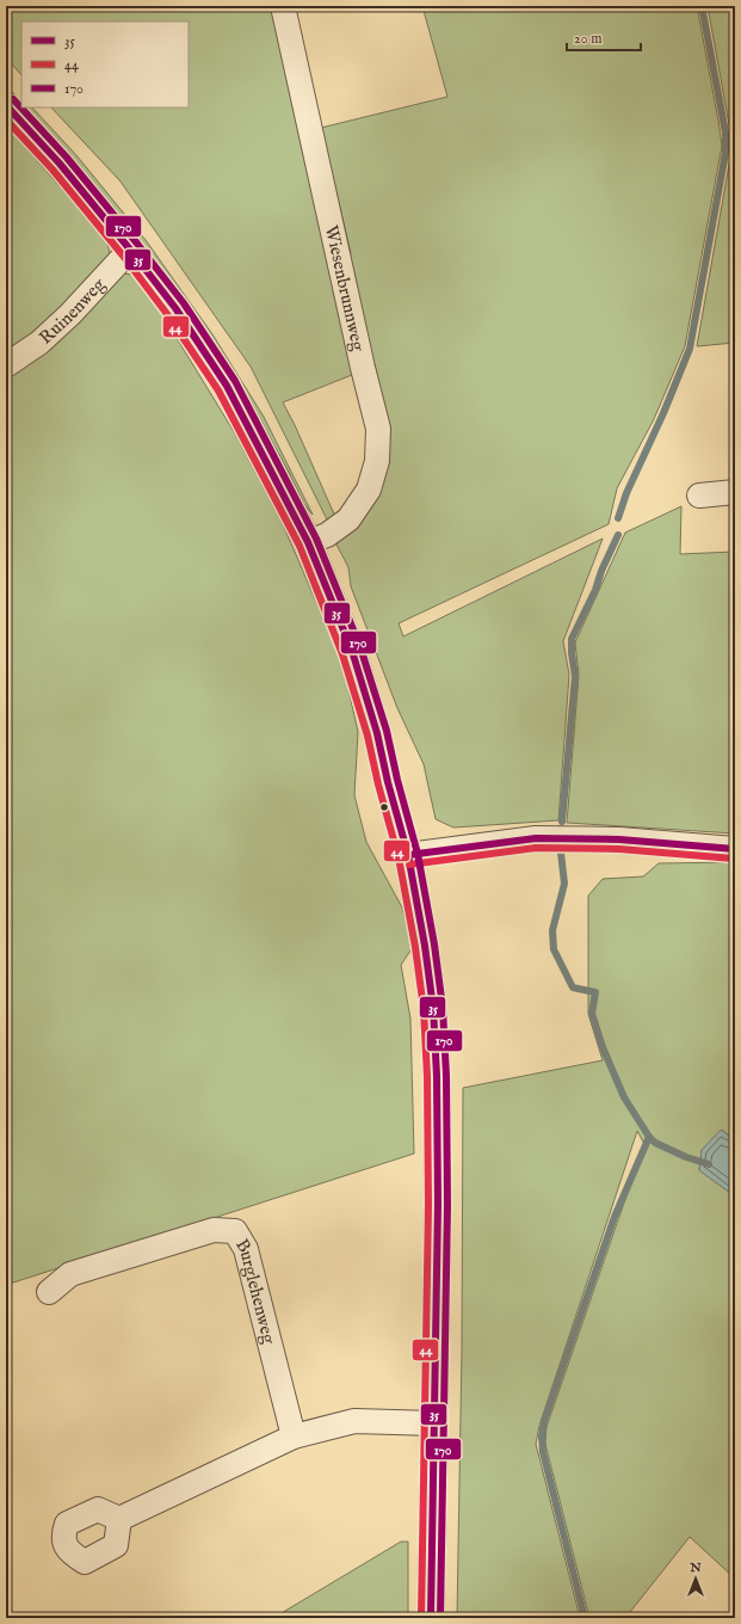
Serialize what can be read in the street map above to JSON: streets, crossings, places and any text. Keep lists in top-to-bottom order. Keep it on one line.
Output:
{"streets":{"street":["Wiesenbrunnweg","Ruinenweg","Burglehenweg"]},"lines":["transit line 170","transit line 35","transit line 44"],"legend":["35","44","170"],"scale_bar":"20 m","north":"top"}
